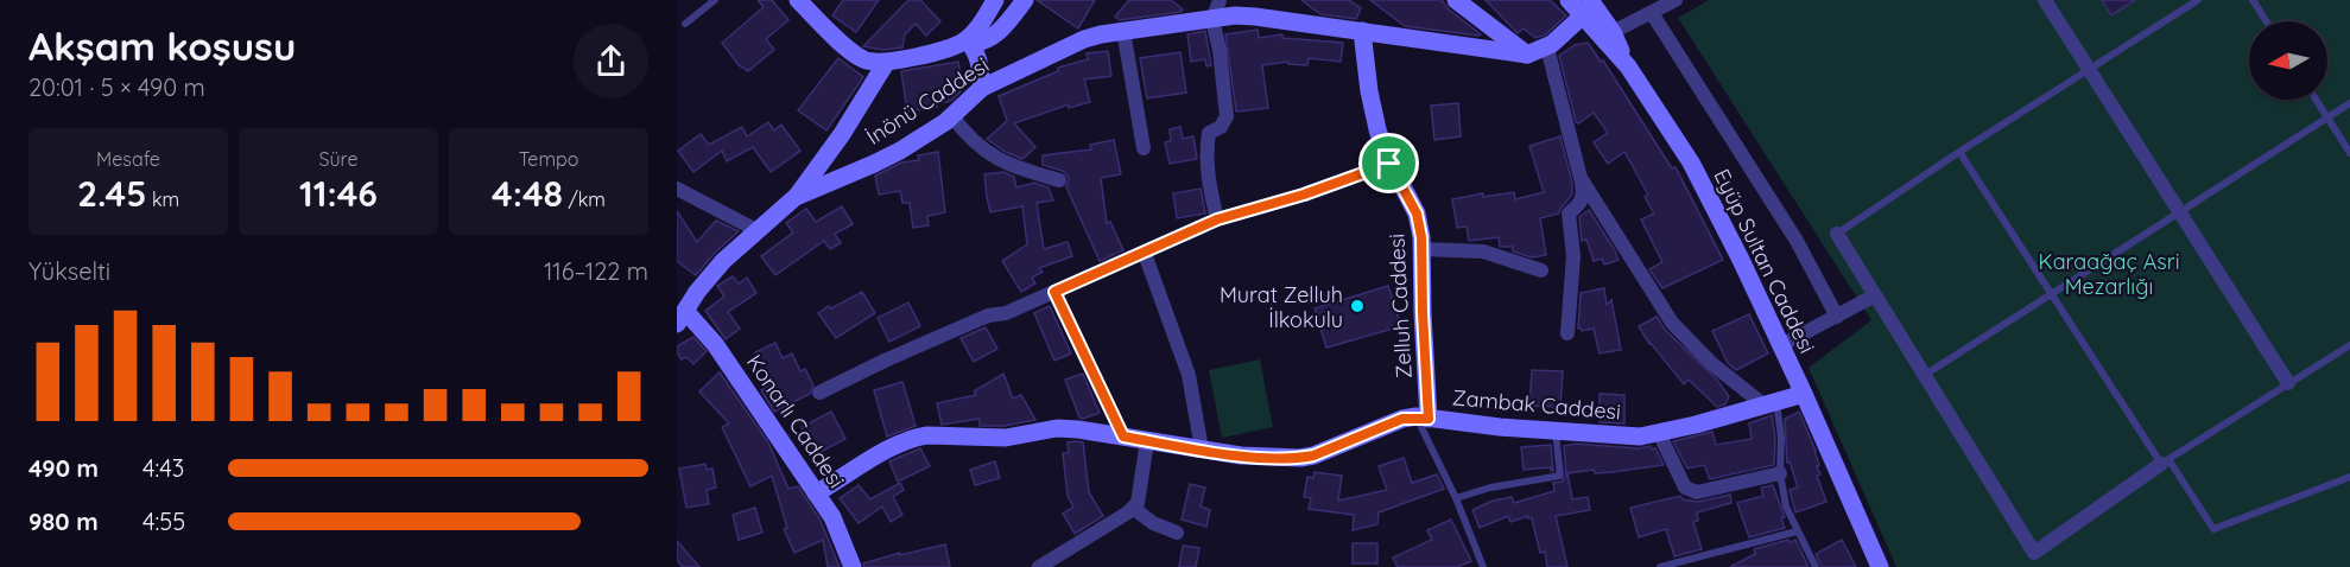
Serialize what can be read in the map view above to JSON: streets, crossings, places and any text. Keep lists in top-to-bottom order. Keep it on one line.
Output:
{"streets":{"street":["İnönü Caddesi","Eyüp Sultan Caddesi","Zelluh Caddesi","Zambak Caddesi","Konarlı Caddesi"]},"crossings":[["İnönü Caddesi","Eyüp Sultan Caddesi"],["İnönü Caddesi","Zelluh Caddesi"],["İnönü Caddesi","Konarlı Caddesi"],["Eyüp Sultan Caddesi","Zambak Caddesi"],["Zelluh Caddesi","Zambak Caddesi"],["Zambak Caddesi","Konarlı Caddesi"]],"parks":["Karaağaç Asri Mezarlığı"],"places":["Murat Zelluh İlkokulu"],"north":"left","page":{"heading":["Akşam koşusu","20:01 · 5 × 490 m"],"stats":[["Mesafe","2.45 km"],["Süre","11:46"],["Tempo","4:48 /km"]],"chart":["Yükselti","116–122 m"],"list":[{"name":"490 m","note":"4:43"},{"name":"980 m","note":"4:55"}]}}
